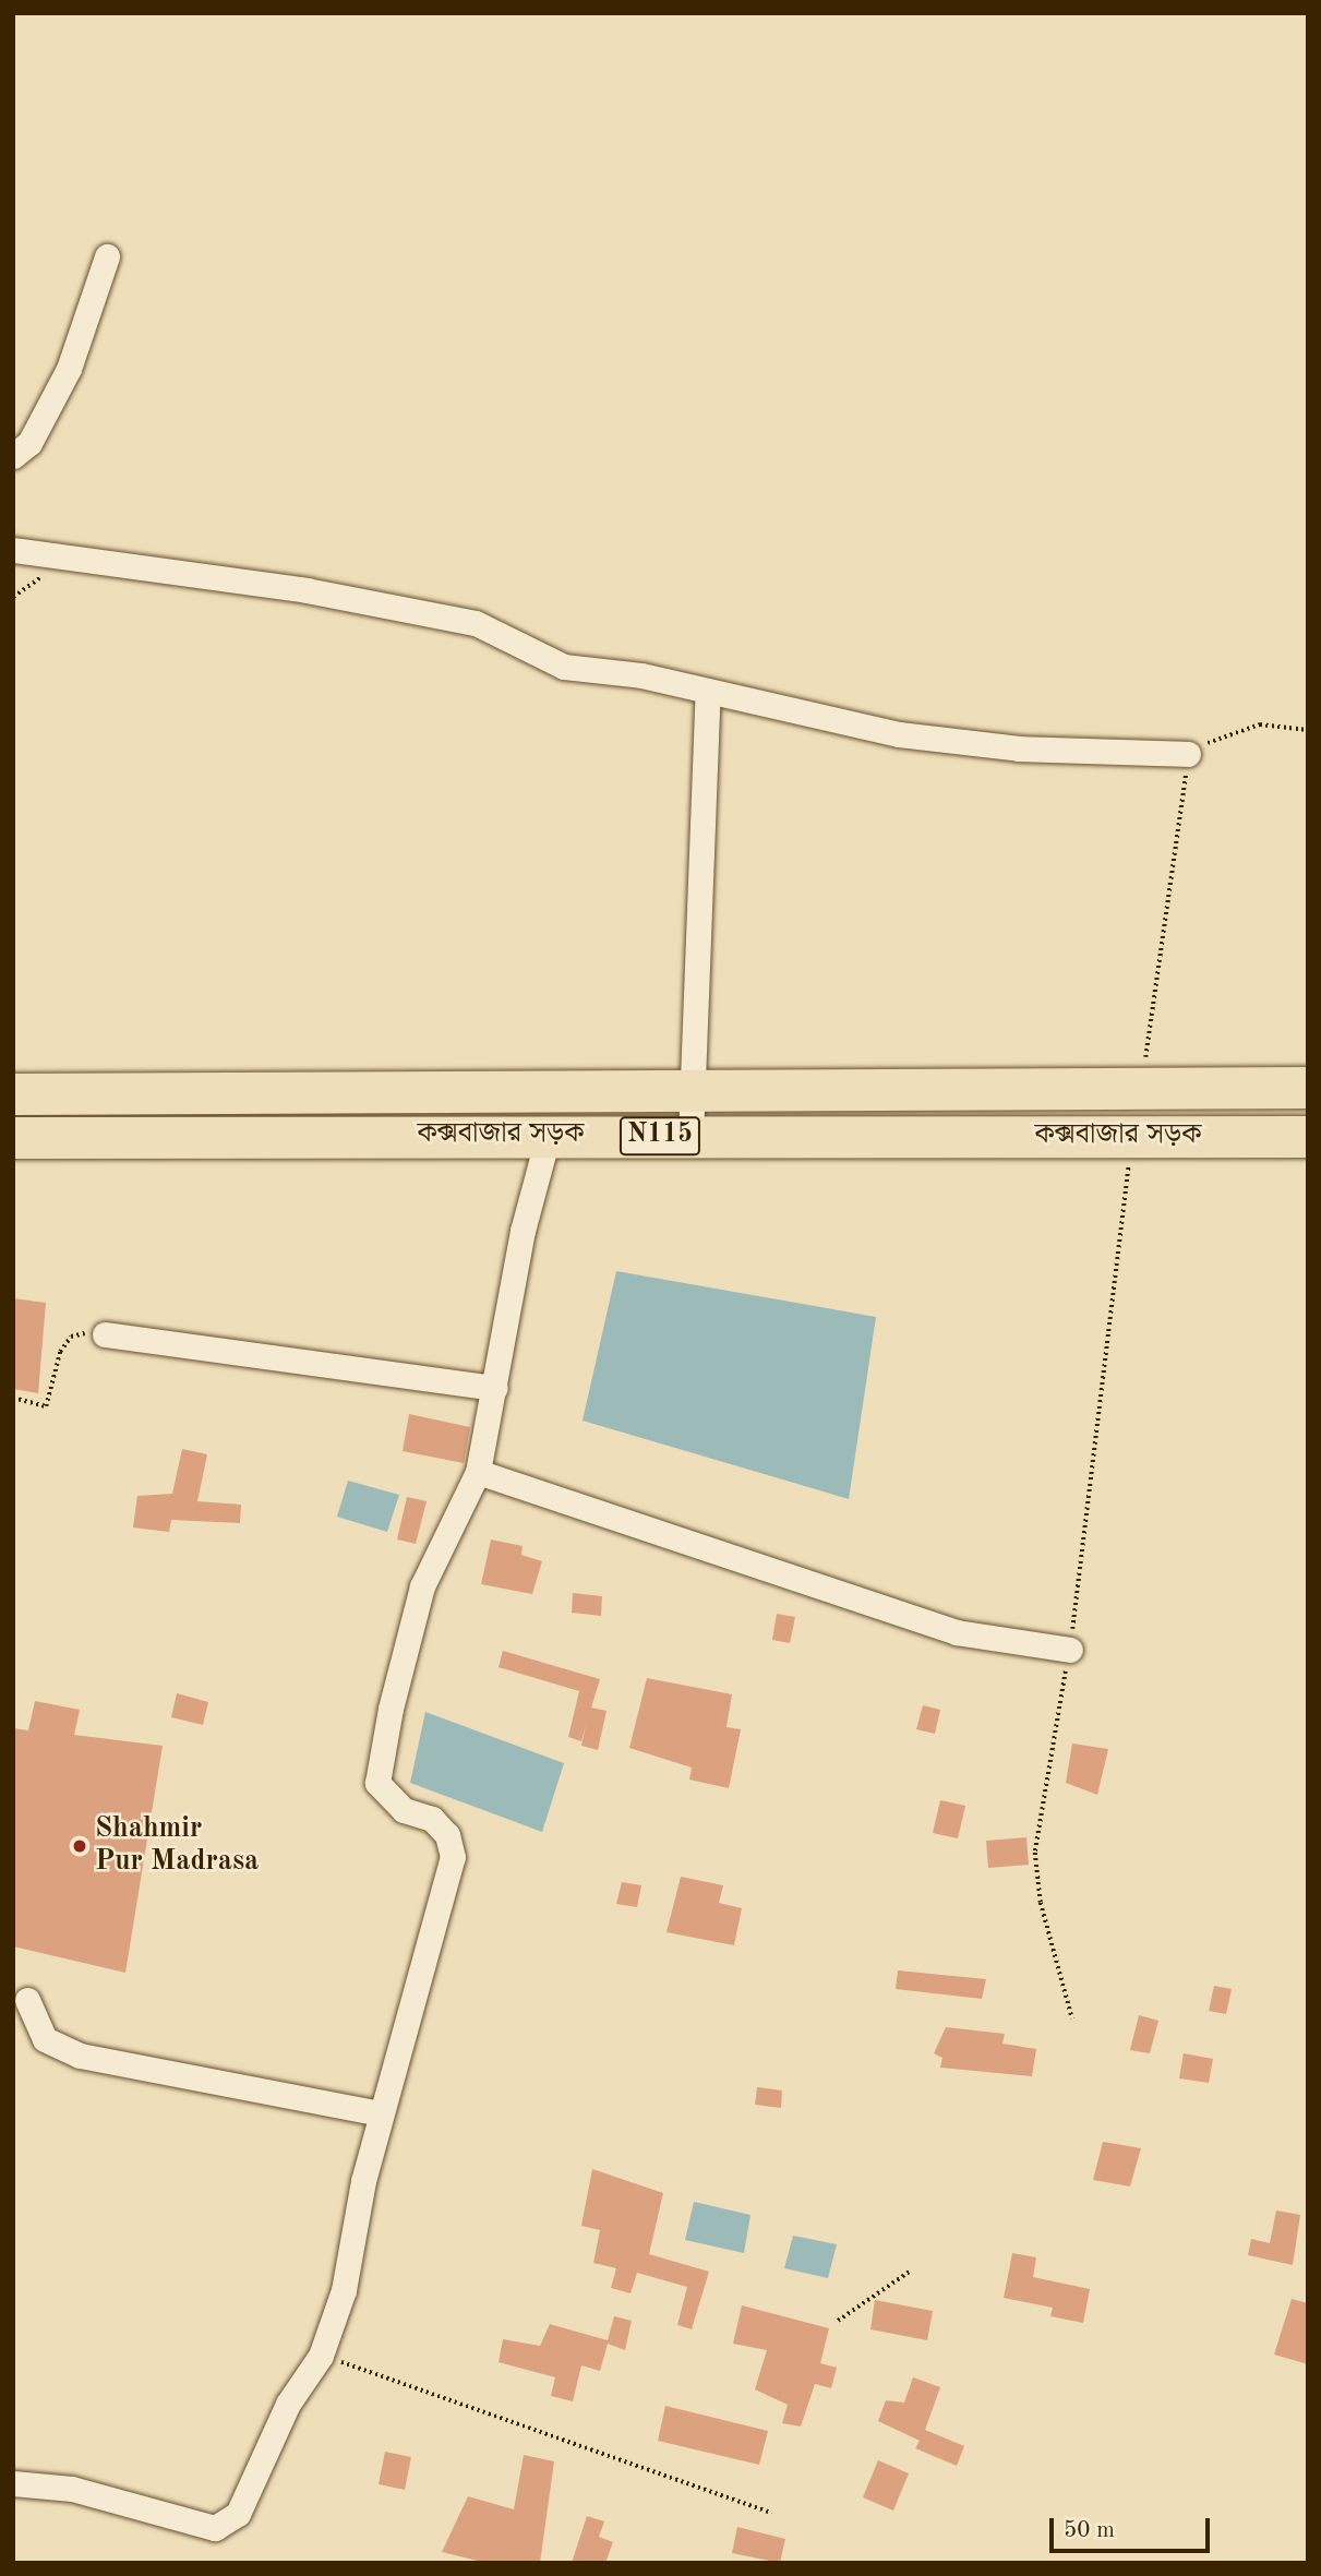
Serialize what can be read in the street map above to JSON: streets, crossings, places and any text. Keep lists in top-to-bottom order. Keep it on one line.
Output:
{"streets":{"highway":["কক্সবাজার সড়ক","N115"]},"places":["Shahmir Pur Madrasa"],"scale_bar":"50 m"}
